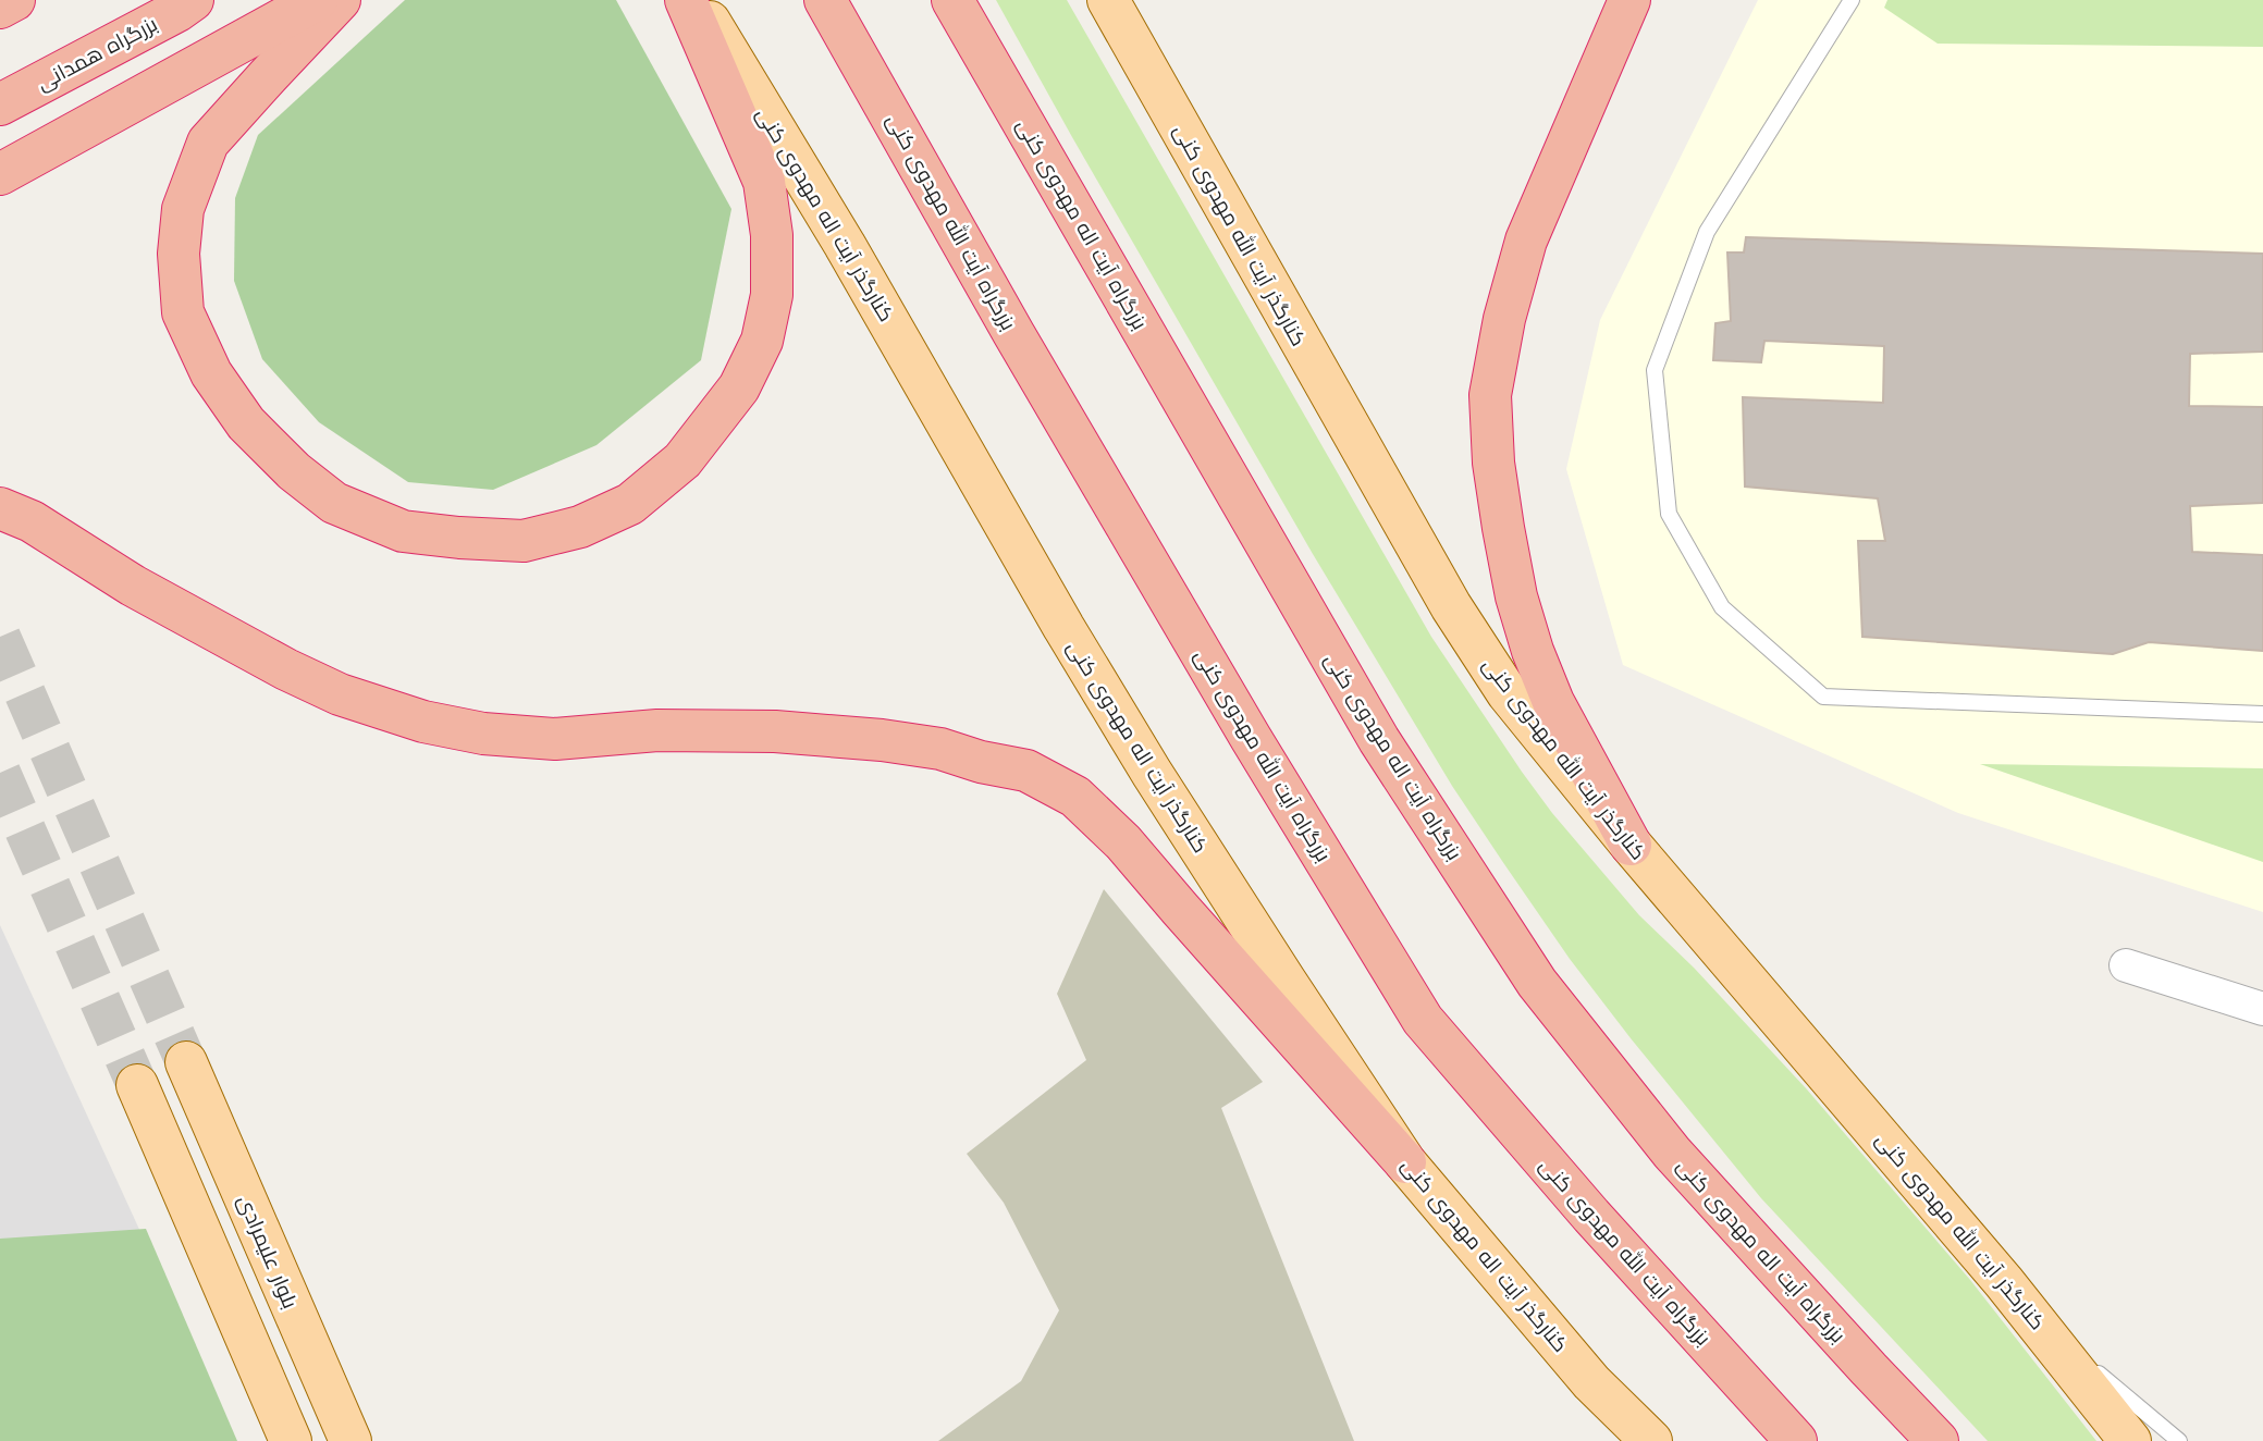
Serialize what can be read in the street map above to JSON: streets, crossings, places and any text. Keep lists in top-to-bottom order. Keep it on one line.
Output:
{"streets":{"highway":["بزرگراه همدانی","بزرگراه آیت الله مهدوی کنی","بزرگراه آیت اله مهدوی کنی"],"main road":["کنارگذر آیت اله مهدوی کنی","کنارگذر آیت الله مهدوی کنی","بلوار علیمرادی"]}}
